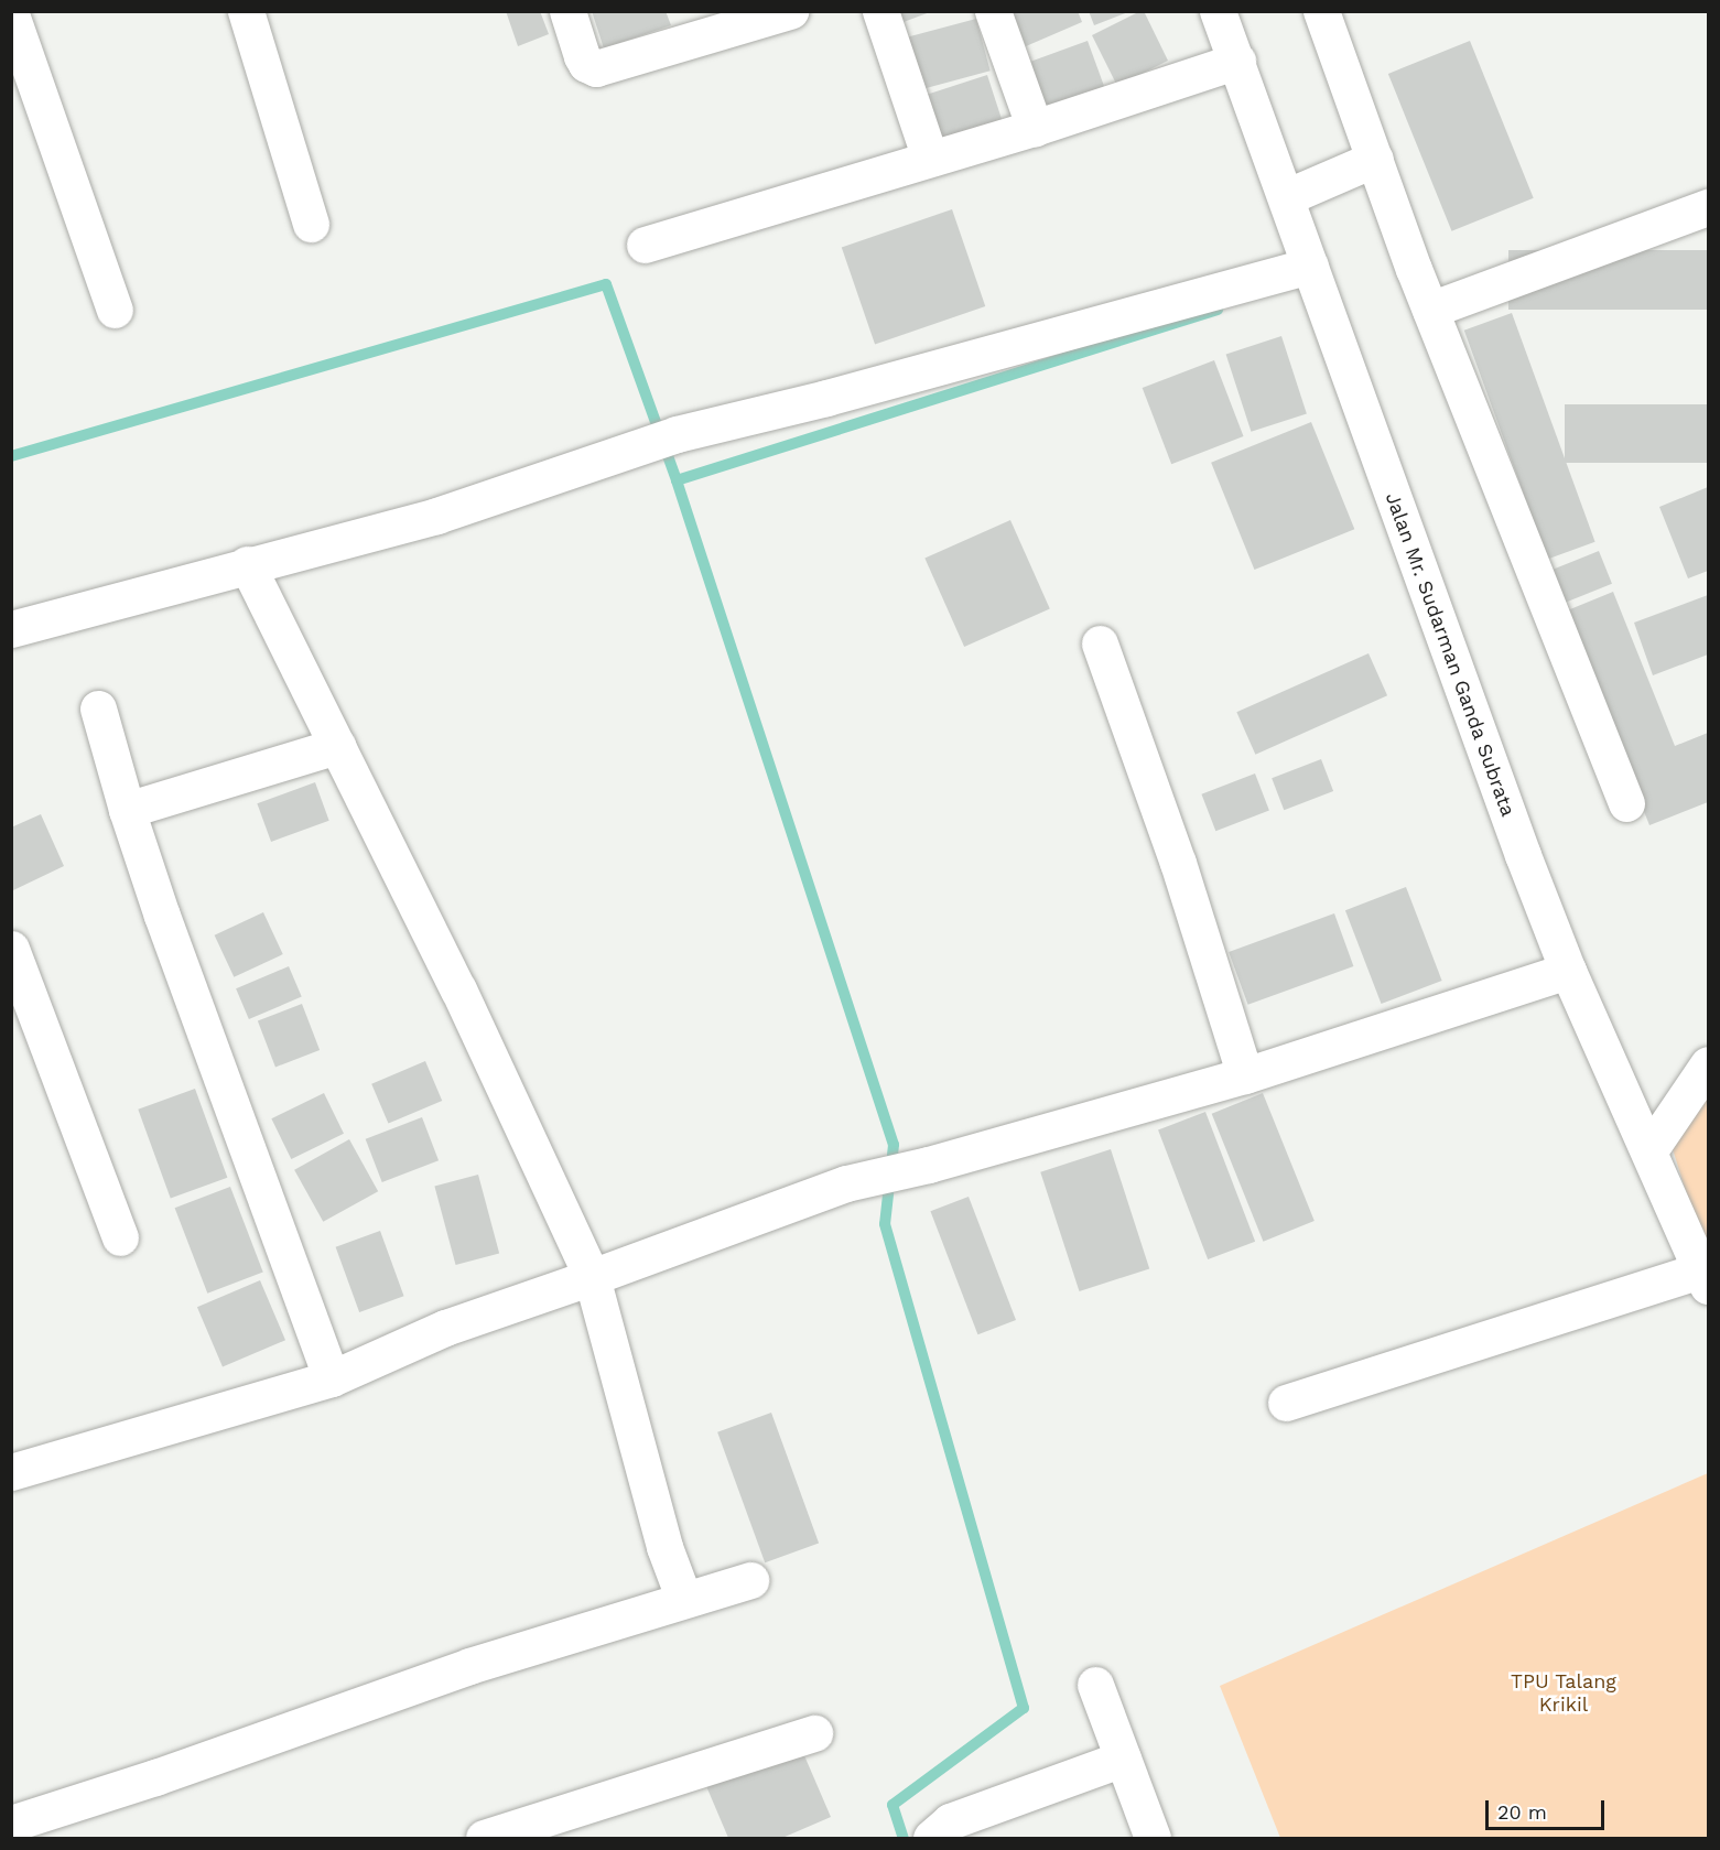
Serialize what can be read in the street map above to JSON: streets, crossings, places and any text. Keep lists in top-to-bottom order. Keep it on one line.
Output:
{"streets":{"street":["Jalan Mr. Sudarman Ganda Subrata"]},"parks":["TPU Talang Krikil"],"scale_bar":"20 m"}
